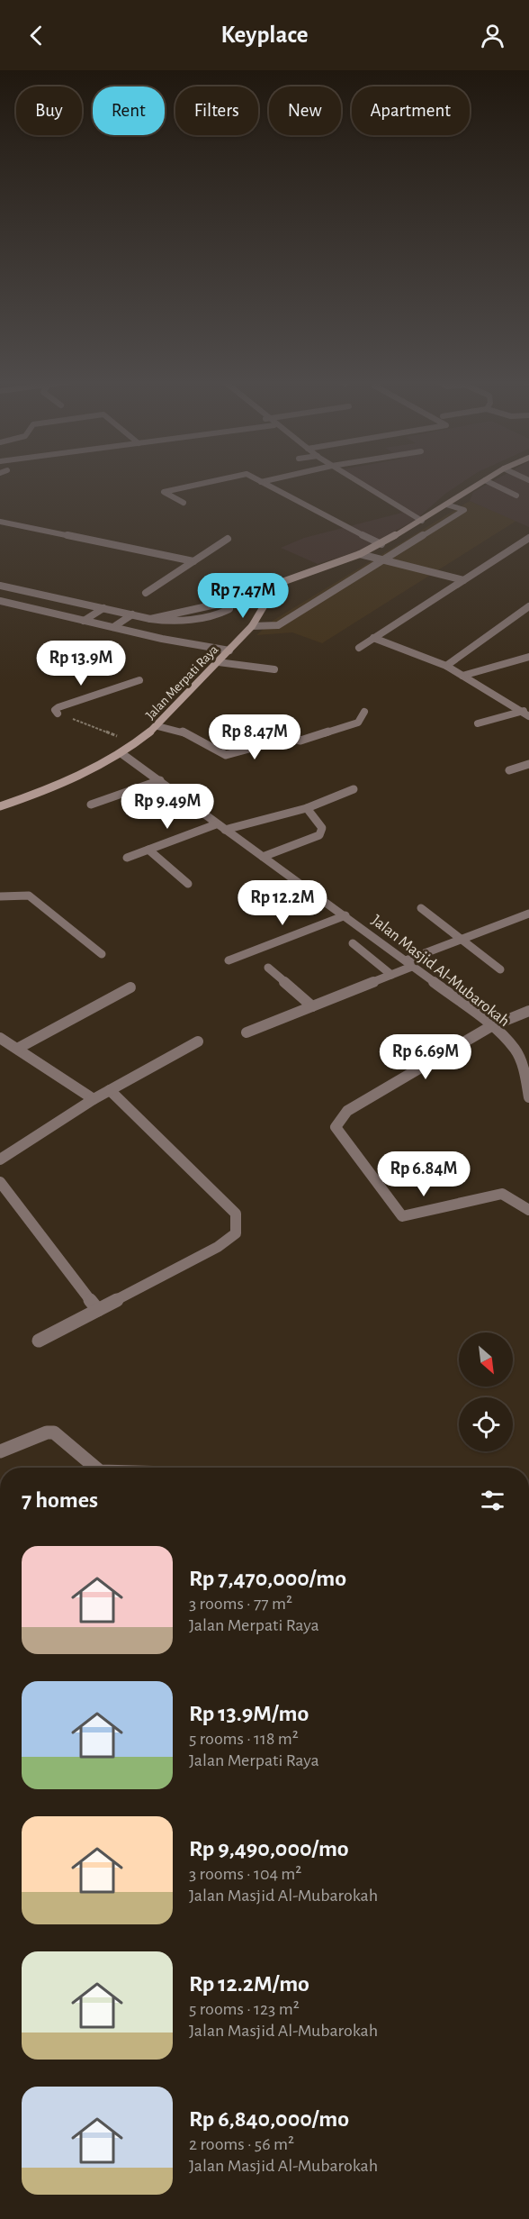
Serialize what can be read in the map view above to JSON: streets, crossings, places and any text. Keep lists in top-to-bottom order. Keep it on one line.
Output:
{"streets":{"main road":["Jalan Merpati Raya"],"street":["Jalan Masjid Al-Mubarokah"]},"crossings":[["Jalan Merpati Raya","Jalan Masjid Al-Mubarokah"]],"north":"bottom right","page":{"header":"Keyplace","chip":["Buy","Rent","Filters","New","Apartment"],"price":["Rp 7.47M","Rp 13.9M","Rp 8.47M","Rp 9.49M","Rp 12.2M","Rp 6.69M","Rp 6.84M"],"heading":"7 homes","list":[{"name":"Rp 7,470,000/mo","note":"3 rooms · 77 m² · Jalan Merpati Raya"},{"name":"Rp 13.9M/mo","note":"5 rooms · 118 m² · Jalan Merpati Raya"},{"name":"Rp 9,490,000/mo","note":"3 rooms · 104 m² · Jalan Masjid Al-Mubarokah"},{"name":"Rp 12.2M/mo","note":"5 rooms · 123 m² · Jalan Masjid Al-Mubarokah"},{"name":"Rp 6,840,000/mo","note":"2 rooms · 56 m² · Jalan Masjid Al-Mubarokah"}]}}
